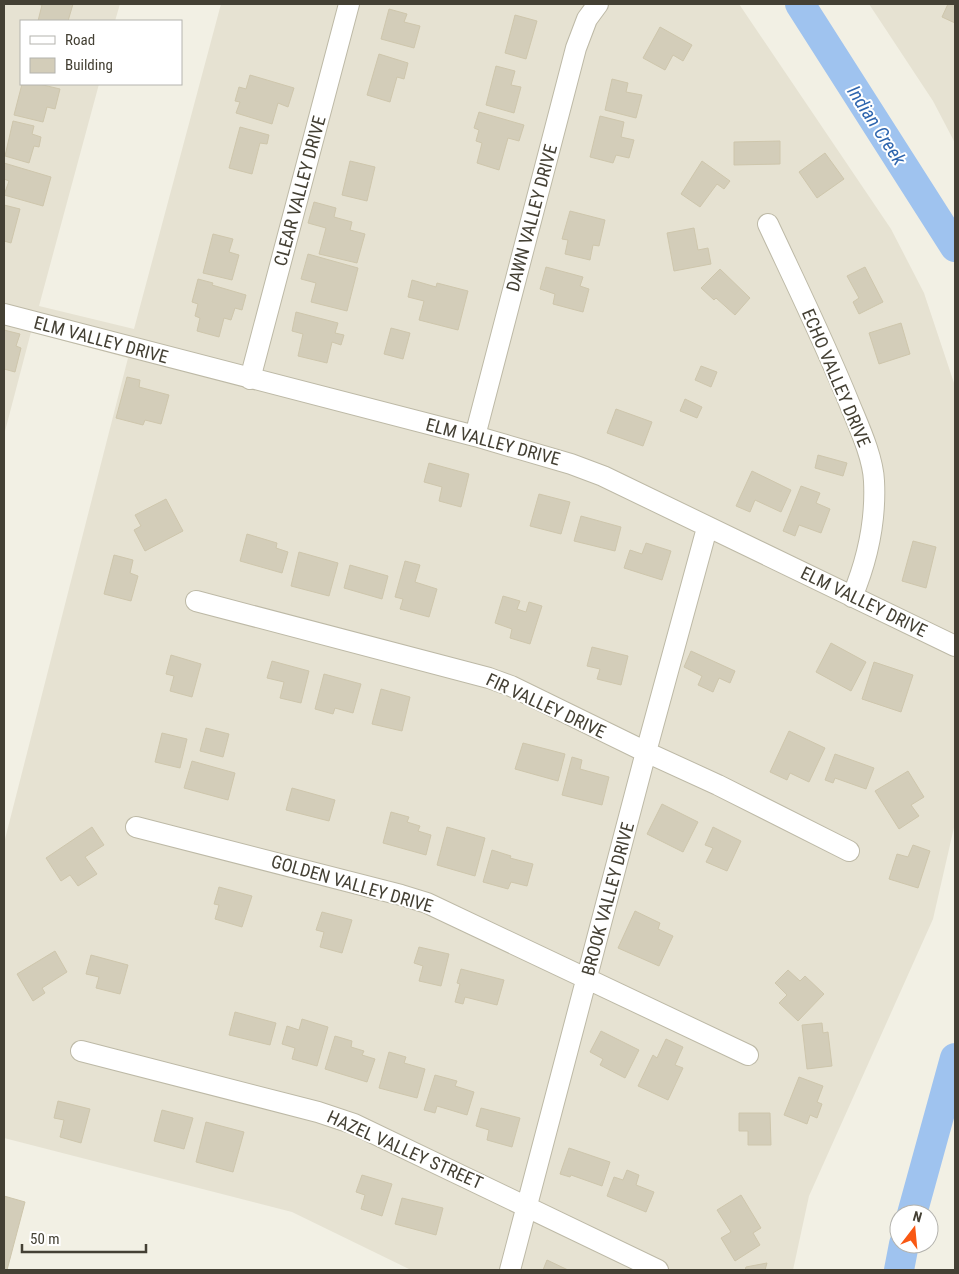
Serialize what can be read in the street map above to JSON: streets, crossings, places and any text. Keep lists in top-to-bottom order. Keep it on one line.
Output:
{"streets":{"street":["CLEAR VALLEY DRIVE","DAWN VALLEY DRIVE","ELM VALLEY DRIVE","ECHO VALLEY DRIVE","FIR VALLEY DRIVE","GOLDEN VALLEY DRIVE","BROOK VALLEY DRIVE","HAZEL VALLEY STREET"]},"crossings":[["CLEAR VALLEY DRIVE","ELM VALLEY DRIVE"],["DAWN VALLEY DRIVE","ELM VALLEY DRIVE"],["ELM VALLEY DRIVE","ECHO VALLEY DRIVE"],["ELM VALLEY DRIVE","BROOK VALLEY DRIVE"],["FIR VALLEY DRIVE","BROOK VALLEY DRIVE"],["GOLDEN VALLEY DRIVE","BROOK VALLEY DRIVE"],["BROOK VALLEY DRIVE","HAZEL VALLEY STREET"]],"water":["Indian Creek"],"legend":["Road","Building"],"scale_bar":"50 m","north":"top"}
